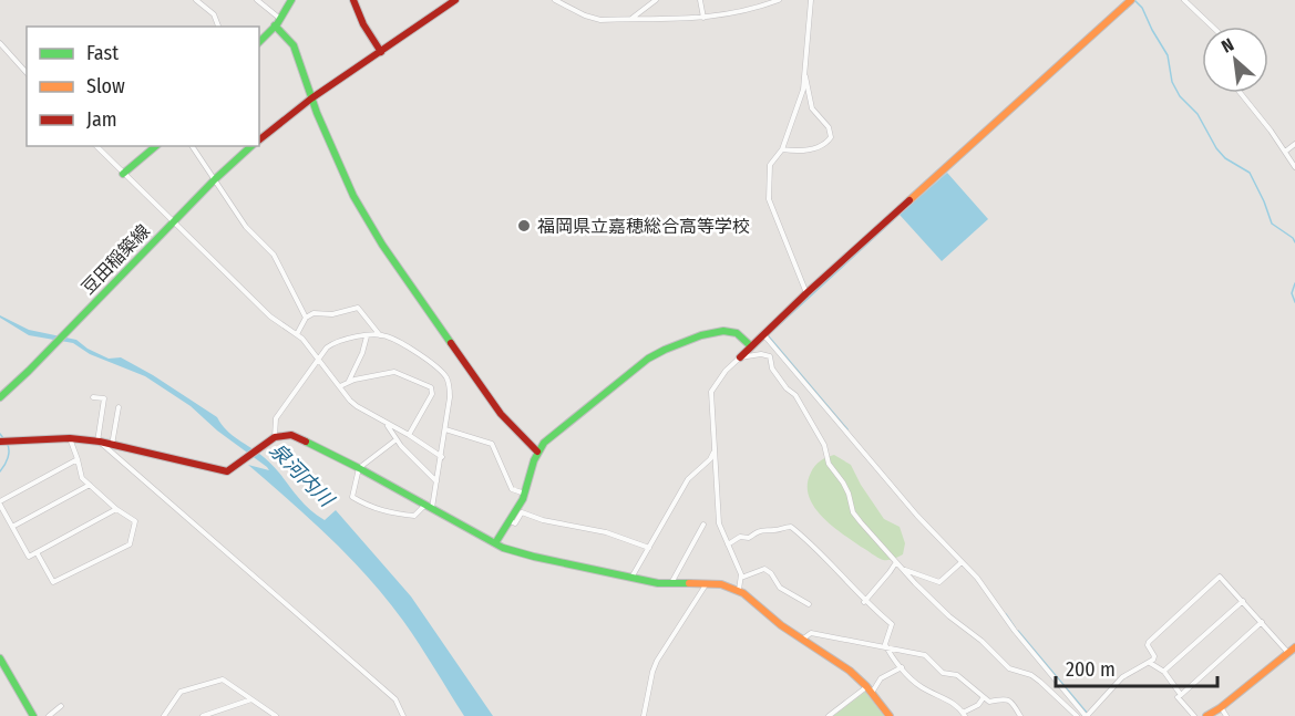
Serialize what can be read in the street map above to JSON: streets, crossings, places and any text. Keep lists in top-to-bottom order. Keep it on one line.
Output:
{"streets":{"street":["豆田稲築線"]},"water":["泉河内川"],"places":["福岡県立嘉穂総合高等学校"],"legend":["Fast","Slow","Jam"],"scale_bar":"200 m","north":"top left"}
